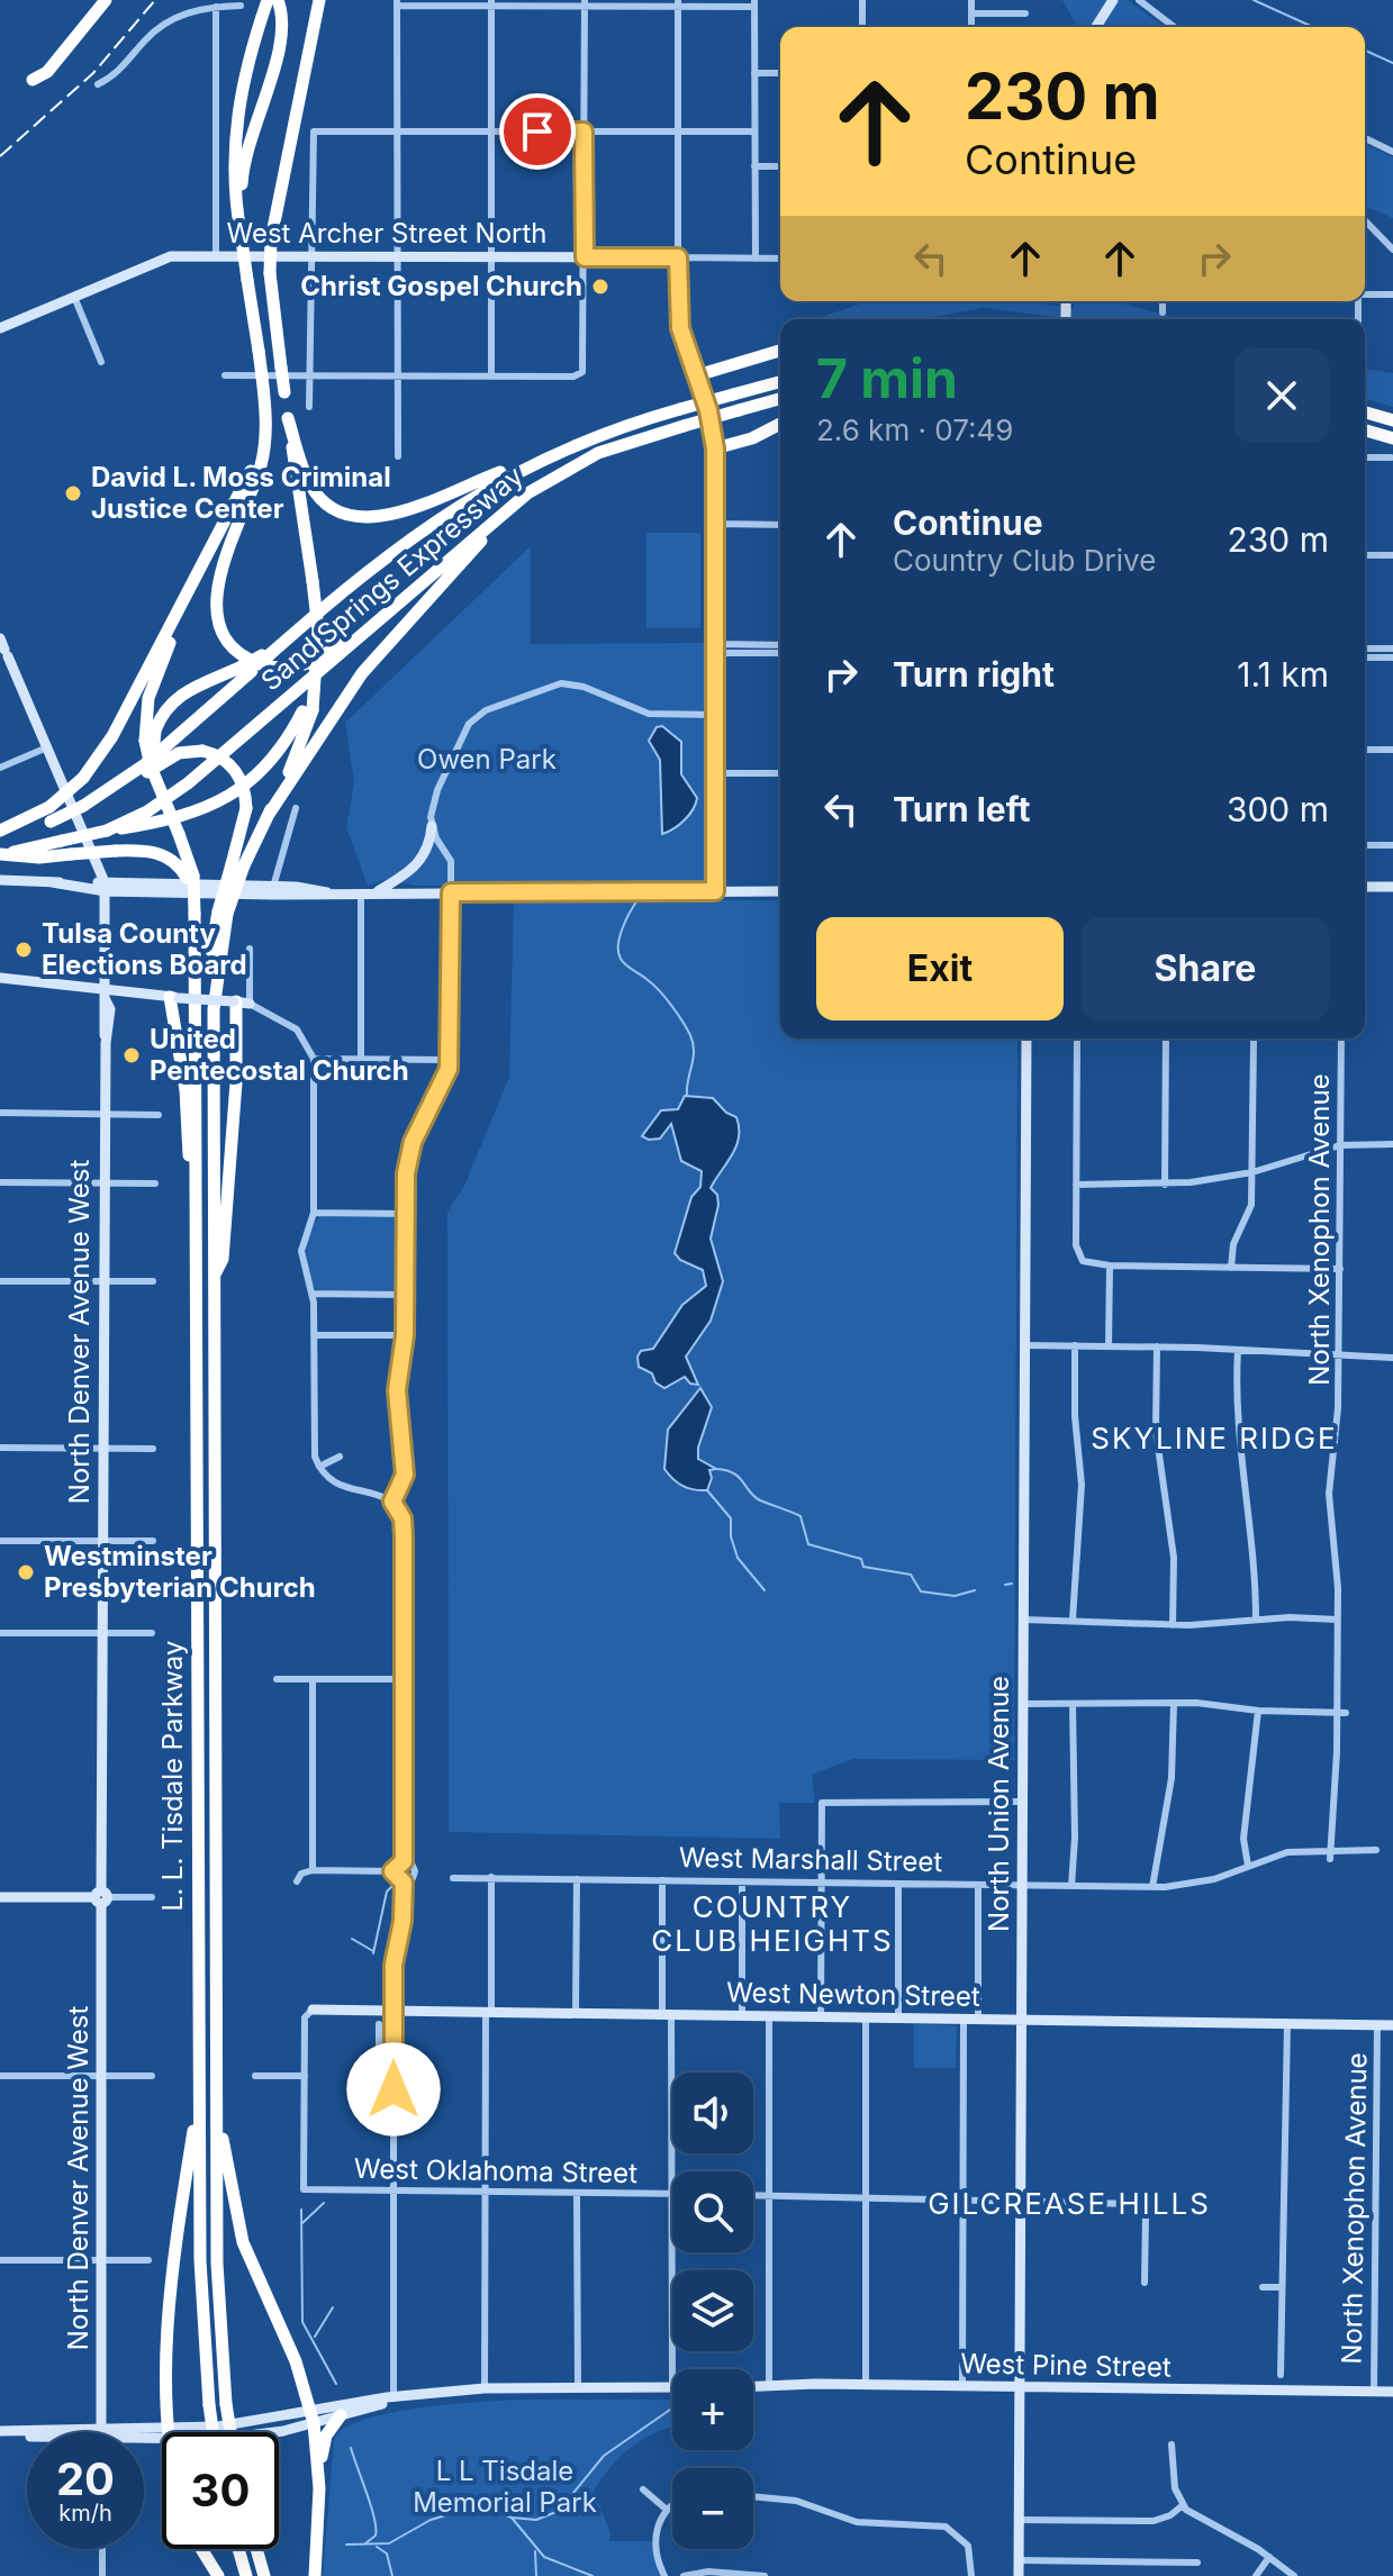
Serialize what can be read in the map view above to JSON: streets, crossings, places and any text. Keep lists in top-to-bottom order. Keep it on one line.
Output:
{"streets":{"highway":["Sand Springs Expressway","L. L. Tisdale Parkway"],"street":["West Archer Street North","North Xenophon Avenue","North Denver Avenue West","North Union Avenue","West Marshall Street","West Newton Street","West Oklahoma Street","West Pine Street"]},"crossings":[["North Xenophon Avenue","West Marshall Street"],["North Xenophon Avenue","West Newton Street"],["North Xenophon Avenue","West Pine Street"],["North Union Avenue","West Marshall Street"],["North Union Avenue","West Newton Street"],["North Union Avenue","West Pine Street"]],"districts":["SKYLINE RIDGE","COUNTRY CLUB HEIGHTS","GILCREASE HILLS"],"parks":["Owen Park","L L Tisdale Memorial Park"],"places":["Christ Gospel Church","David L. Moss Criminal Justice Center","Tulsa County Elections Board","United Pentecostal Church","Westminster Presbyterian Church"],"page":{"turn":["230 m","Continue"],"heading":["7 min","2.6 km · 07:49"],"list":[{"name":"Continue","note":"Country Club Drive","value":"230 m"},{"name":"Turn right","value":"1.1 km"},{"name":"Turn left","value":"300 m"}],"buttons":["Exit","Share"],"map_buttons":["+","−"],"speed":"20 km/h","limit":"30"}}
